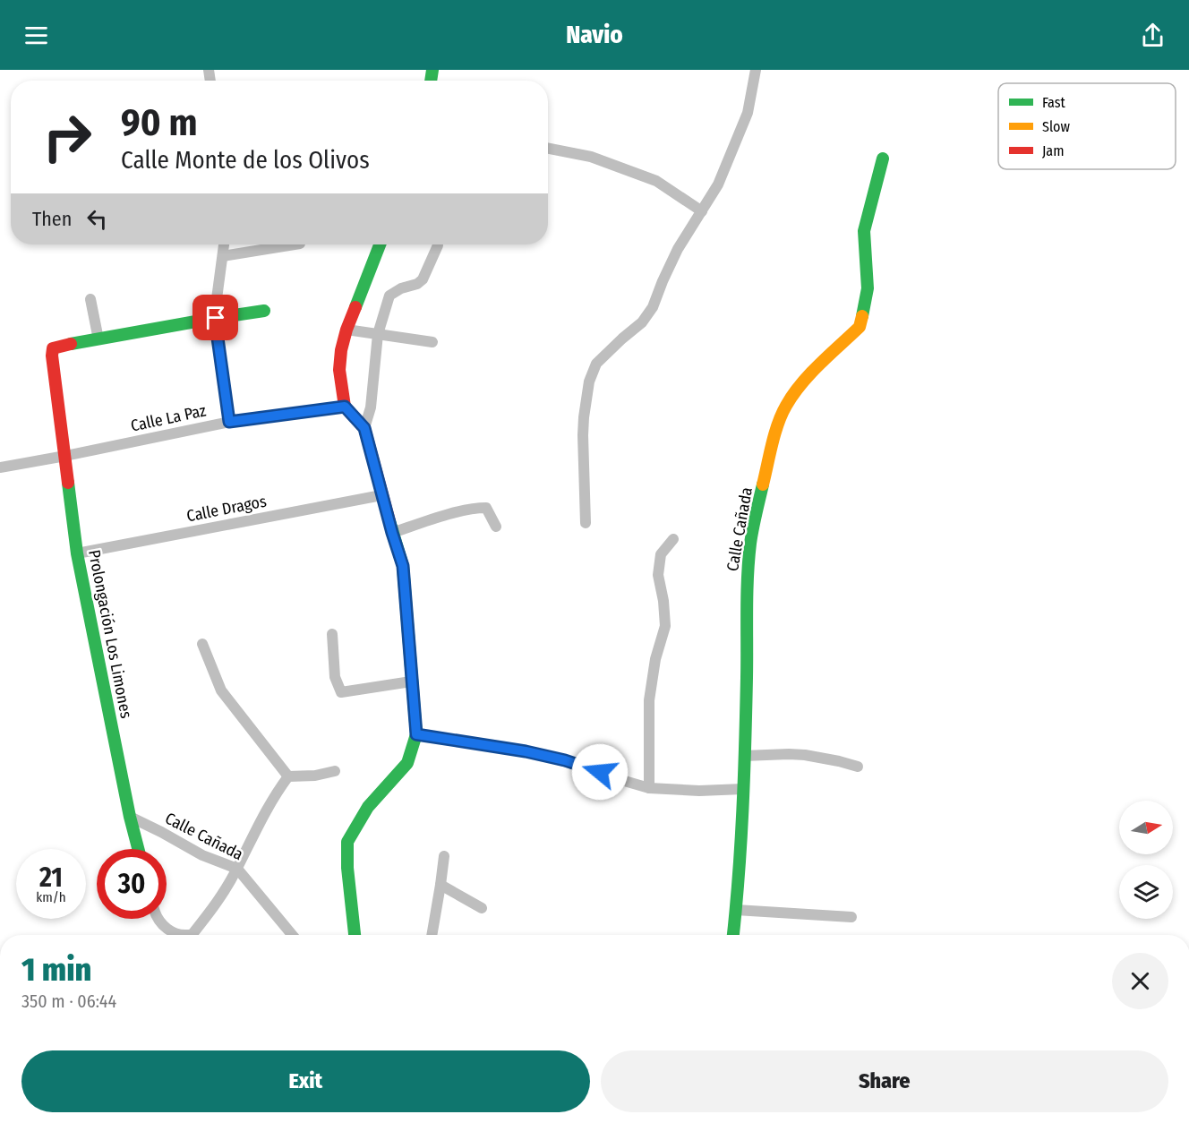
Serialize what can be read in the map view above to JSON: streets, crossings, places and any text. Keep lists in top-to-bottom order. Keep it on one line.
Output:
{"streets":{"street":["Calle La Paz","Calle Dragos","Calle Cañada","Prolongación Los Limones"]},"crossings":[["Calle La Paz","Prolongación Los Limones"],["Calle Dragos","Prolongación Los Limones"],["Calle Cañada","Prolongación Los Limones"]],"legend":["Fast","Slow","Jam"],"north":"right","page":{"header":"Navio","turn":["90 m","Calle Monte de los Olivos"],"then":"Then","speed":"21 km/h","limit":"30","heading":["1 min","350 m · 06:44"],"buttons":["Exit","Share"]}}
